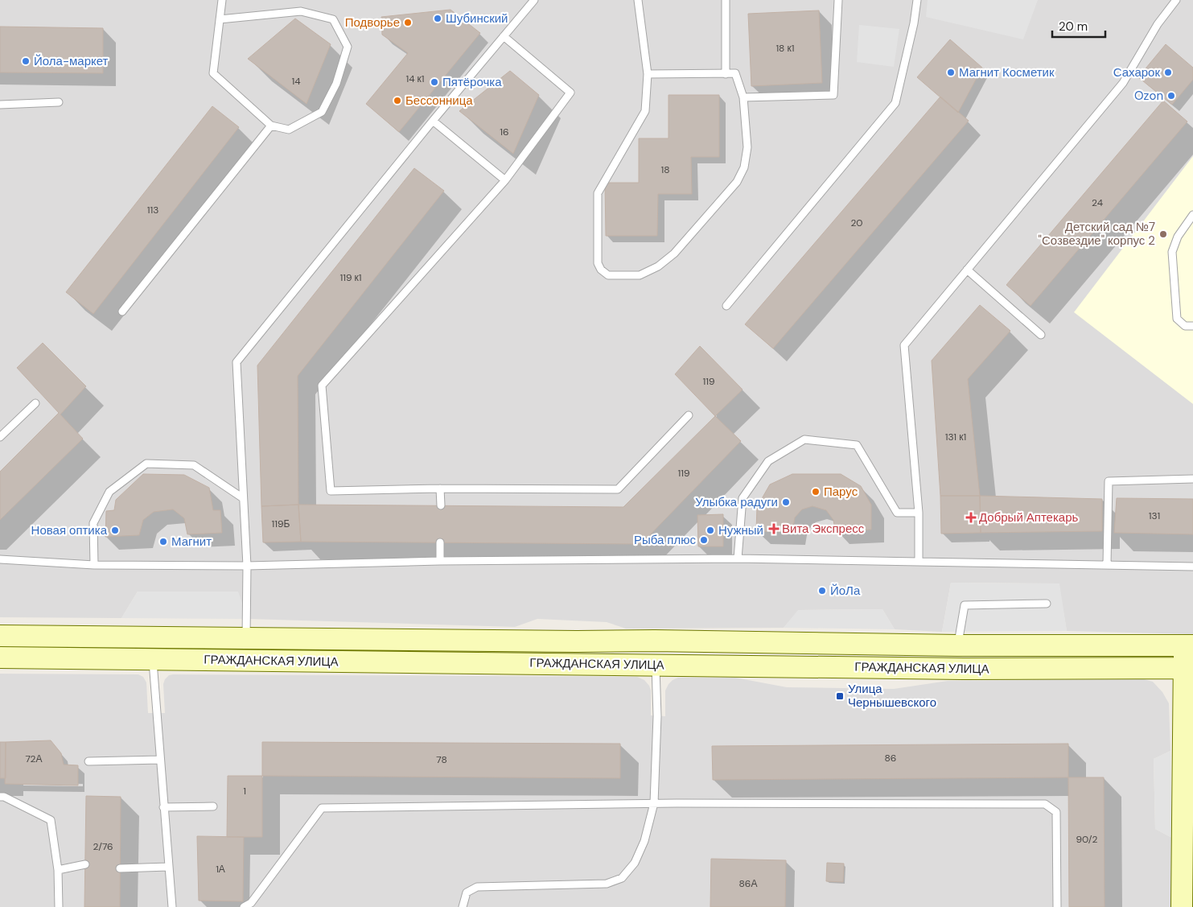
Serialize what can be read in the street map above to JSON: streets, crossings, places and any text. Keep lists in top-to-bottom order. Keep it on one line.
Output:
{"streets":{"main road":["ГРАЖДАНСКАЯ УЛИЦА"]},"places":{"other":["Шубинский","Подворье","Йола-маркет","Магнит Косметик","Сахарок","Пятёрочка","Ozon","Бессонница","Детский сад №7 \"Созвездие\" корпус 2","Парус","Улыбка радуги","Новая оптика","Нужный","Рыба плюс","Магнит","ЙоЛа"],"health":["Добрый Аптекарь","Вита Экспресс"],"transit":["Улица Чернышевского"]},"house_numbers":["18 к1","14 к1","14","16","18","24","113","20","119 к1","119","131 к1","119","131","119Б","86","72А","78","1","90/2","2/76","1А","86А"],"scale_bar":"20 m"}
